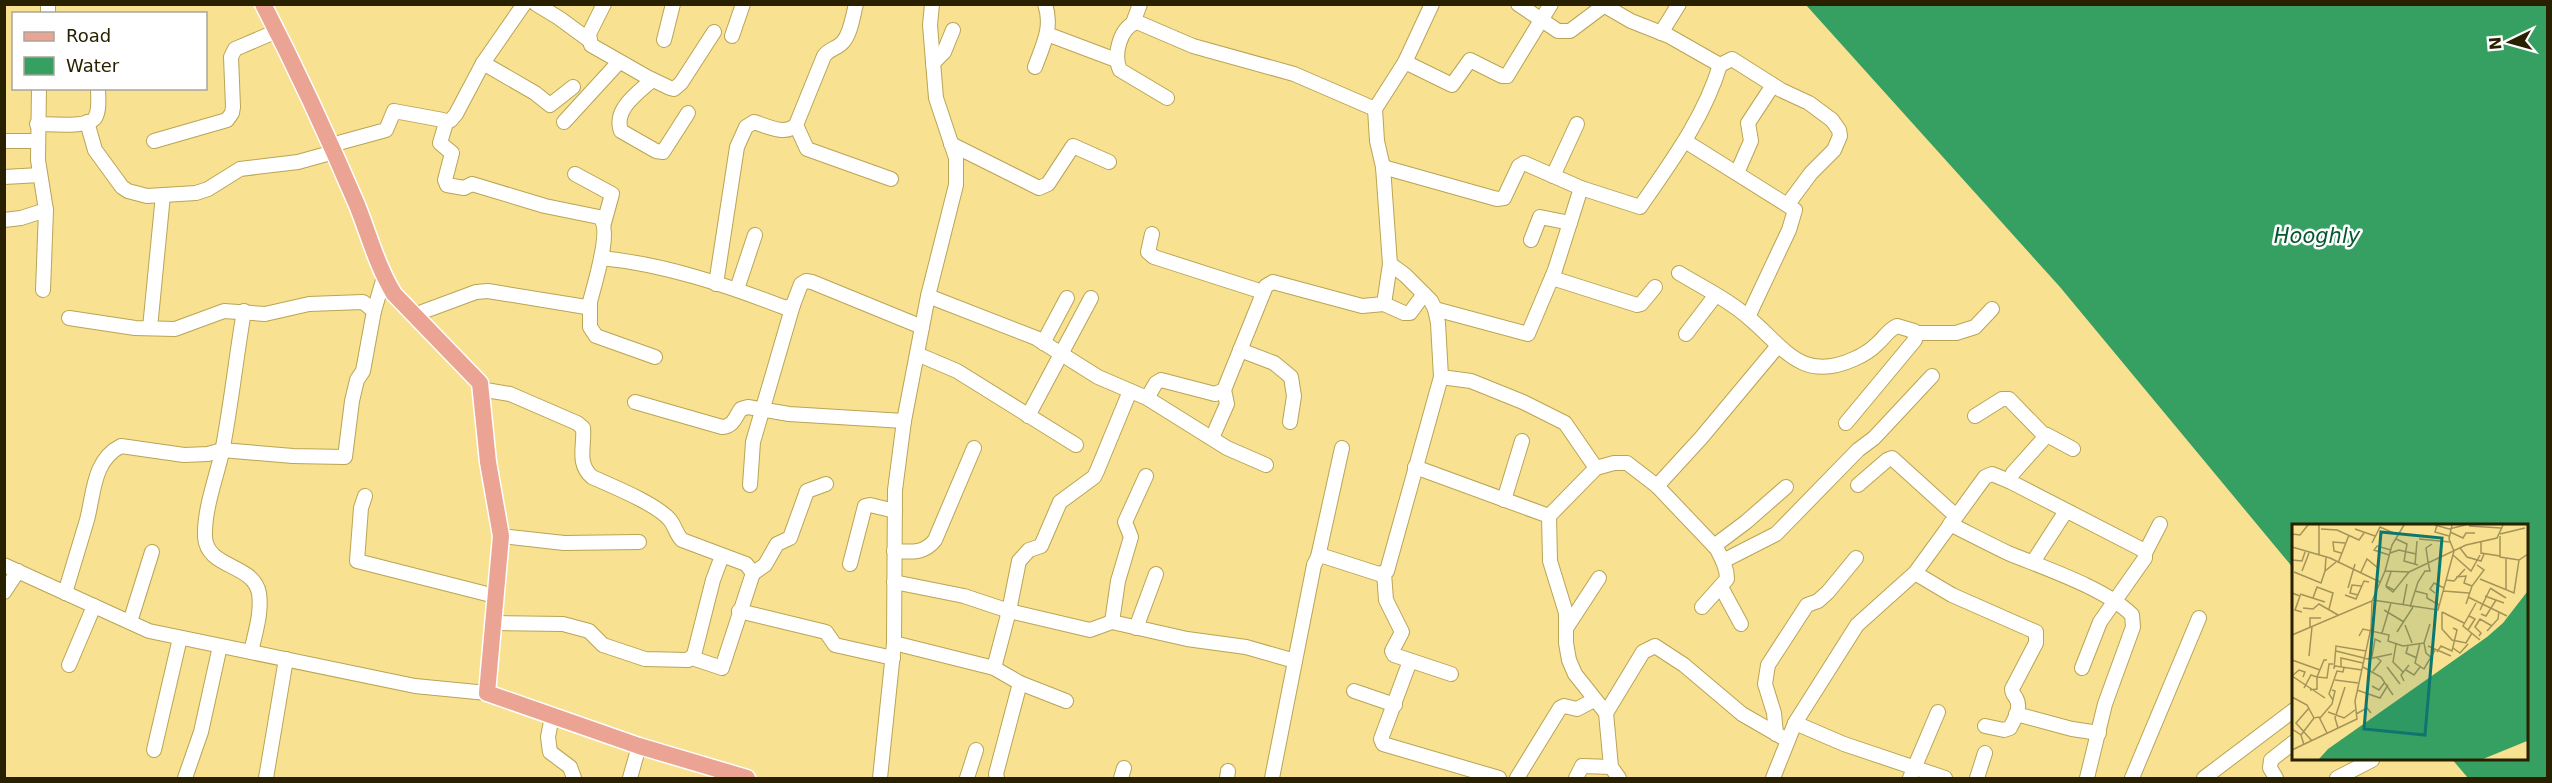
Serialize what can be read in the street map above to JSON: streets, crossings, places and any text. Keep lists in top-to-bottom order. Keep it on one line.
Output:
{"water":["Hooghly"],"legend":["Road","Water"],"north":"left"}
